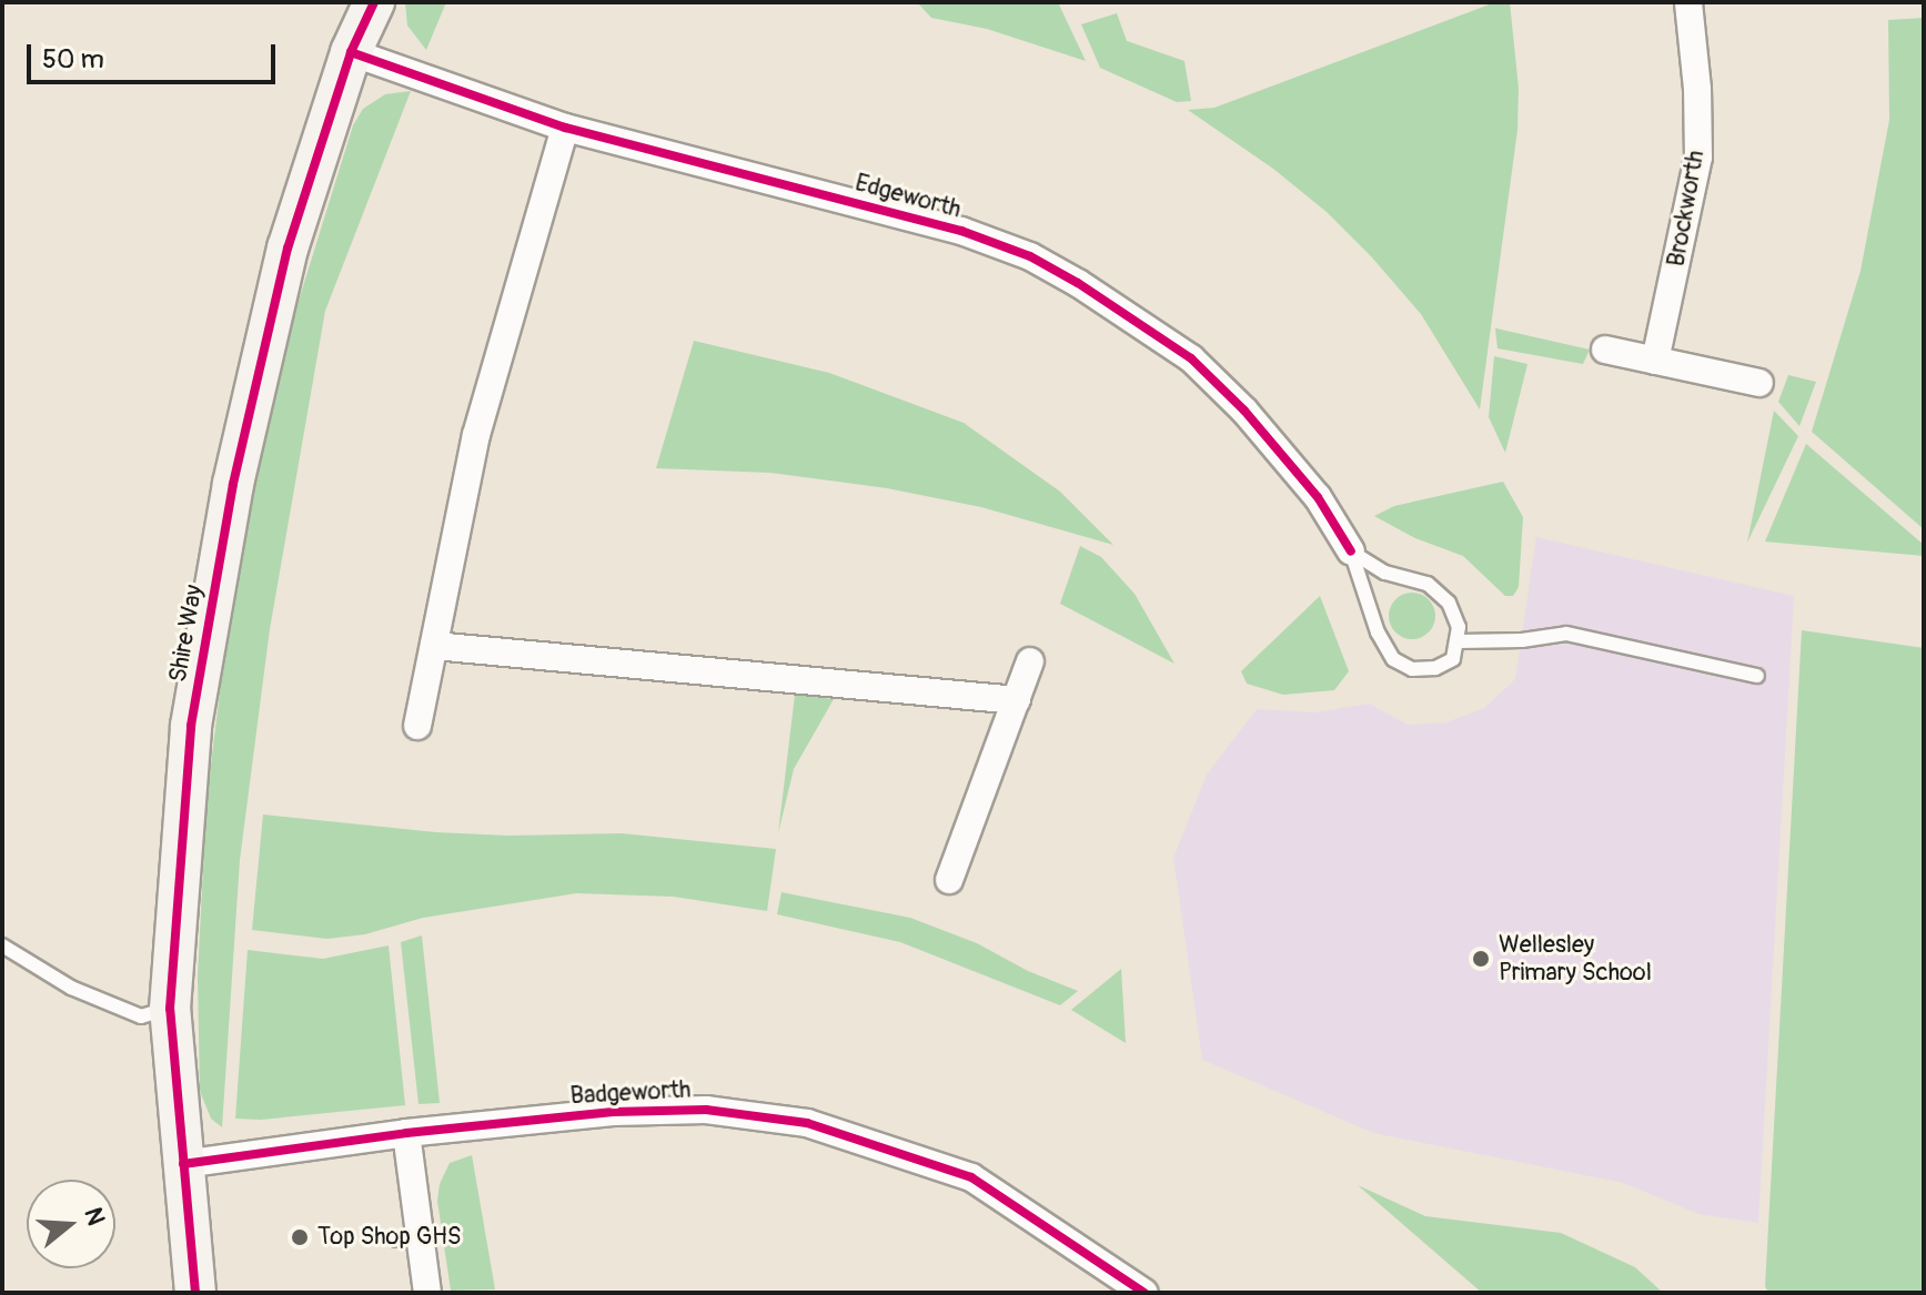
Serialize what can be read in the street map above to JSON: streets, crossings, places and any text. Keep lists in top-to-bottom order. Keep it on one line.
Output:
{"streets":{"street":["Edgeworth","Brockworth","Shire Way","Badgeworth"]},"crossings":[["Edgeworth","Shire Way"],["Shire Way","Badgeworth"]],"places":["Wellesley Primary School","Top Shop GHS"],"scale_bar":"50 m","north":"right"}
